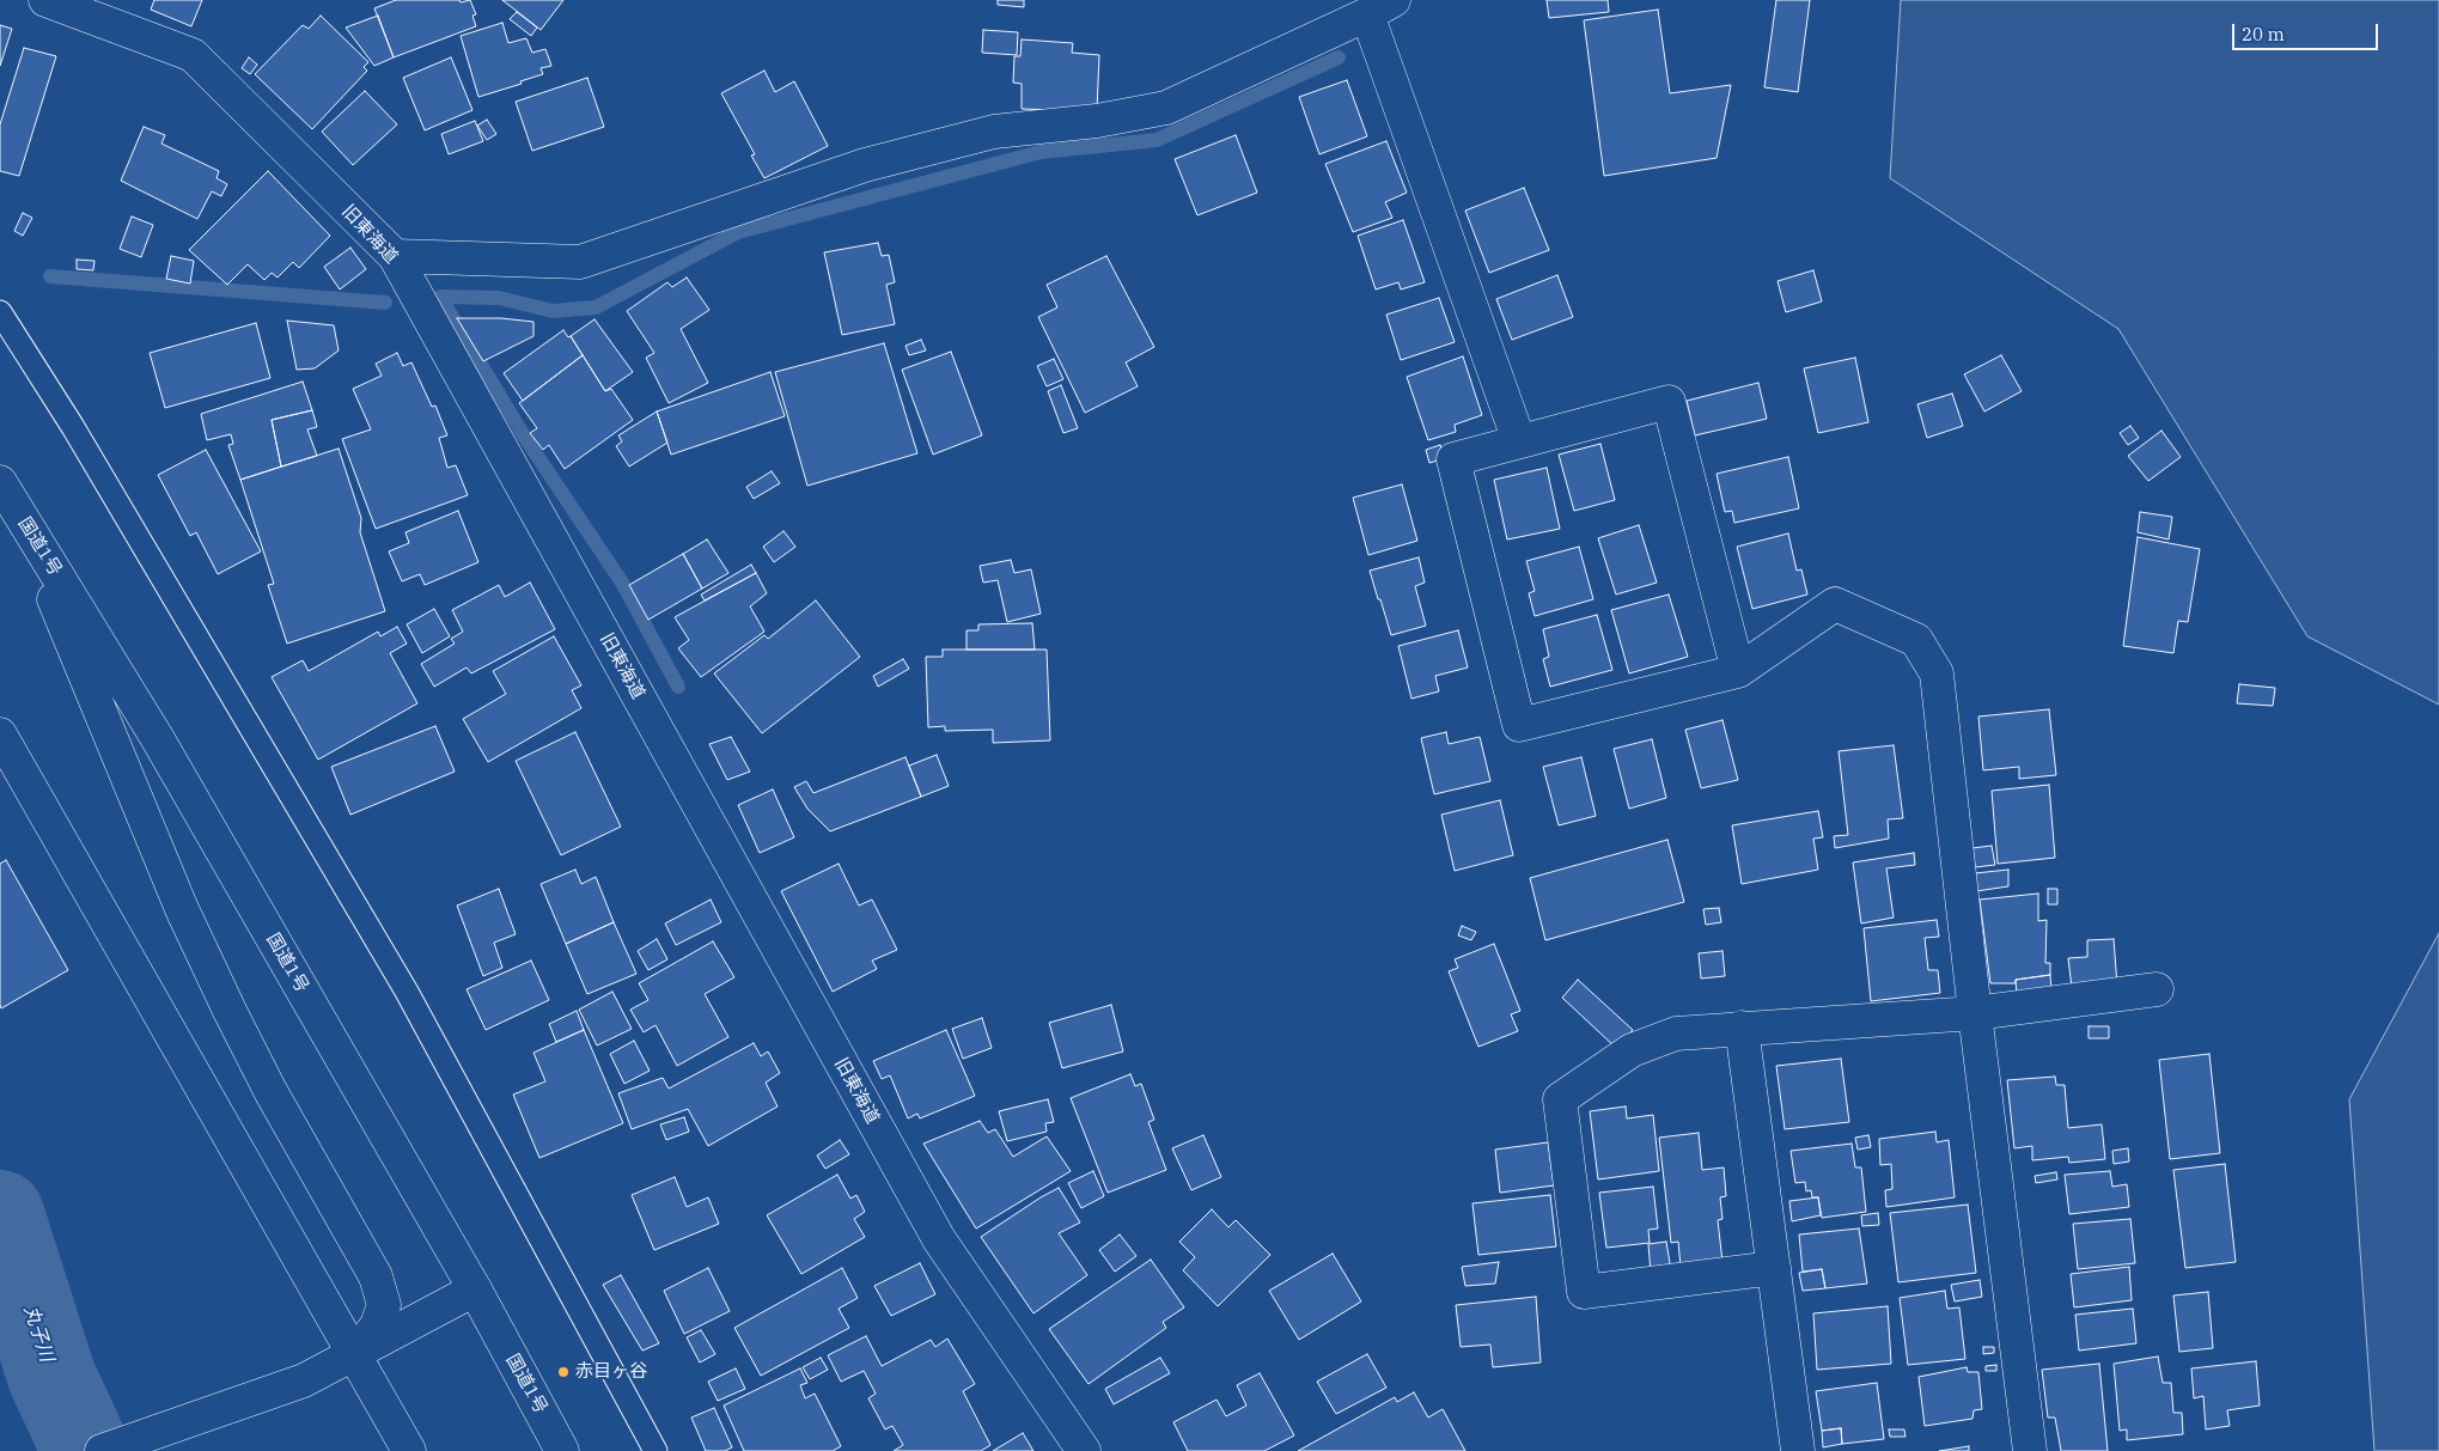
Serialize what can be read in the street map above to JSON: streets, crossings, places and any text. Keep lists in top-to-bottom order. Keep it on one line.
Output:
{"streets":{"main road":["旧東海道","国道1号"]},"water":["丸子川"],"places":["赤目ヶ谷"],"scale_bar":"20 m"}
